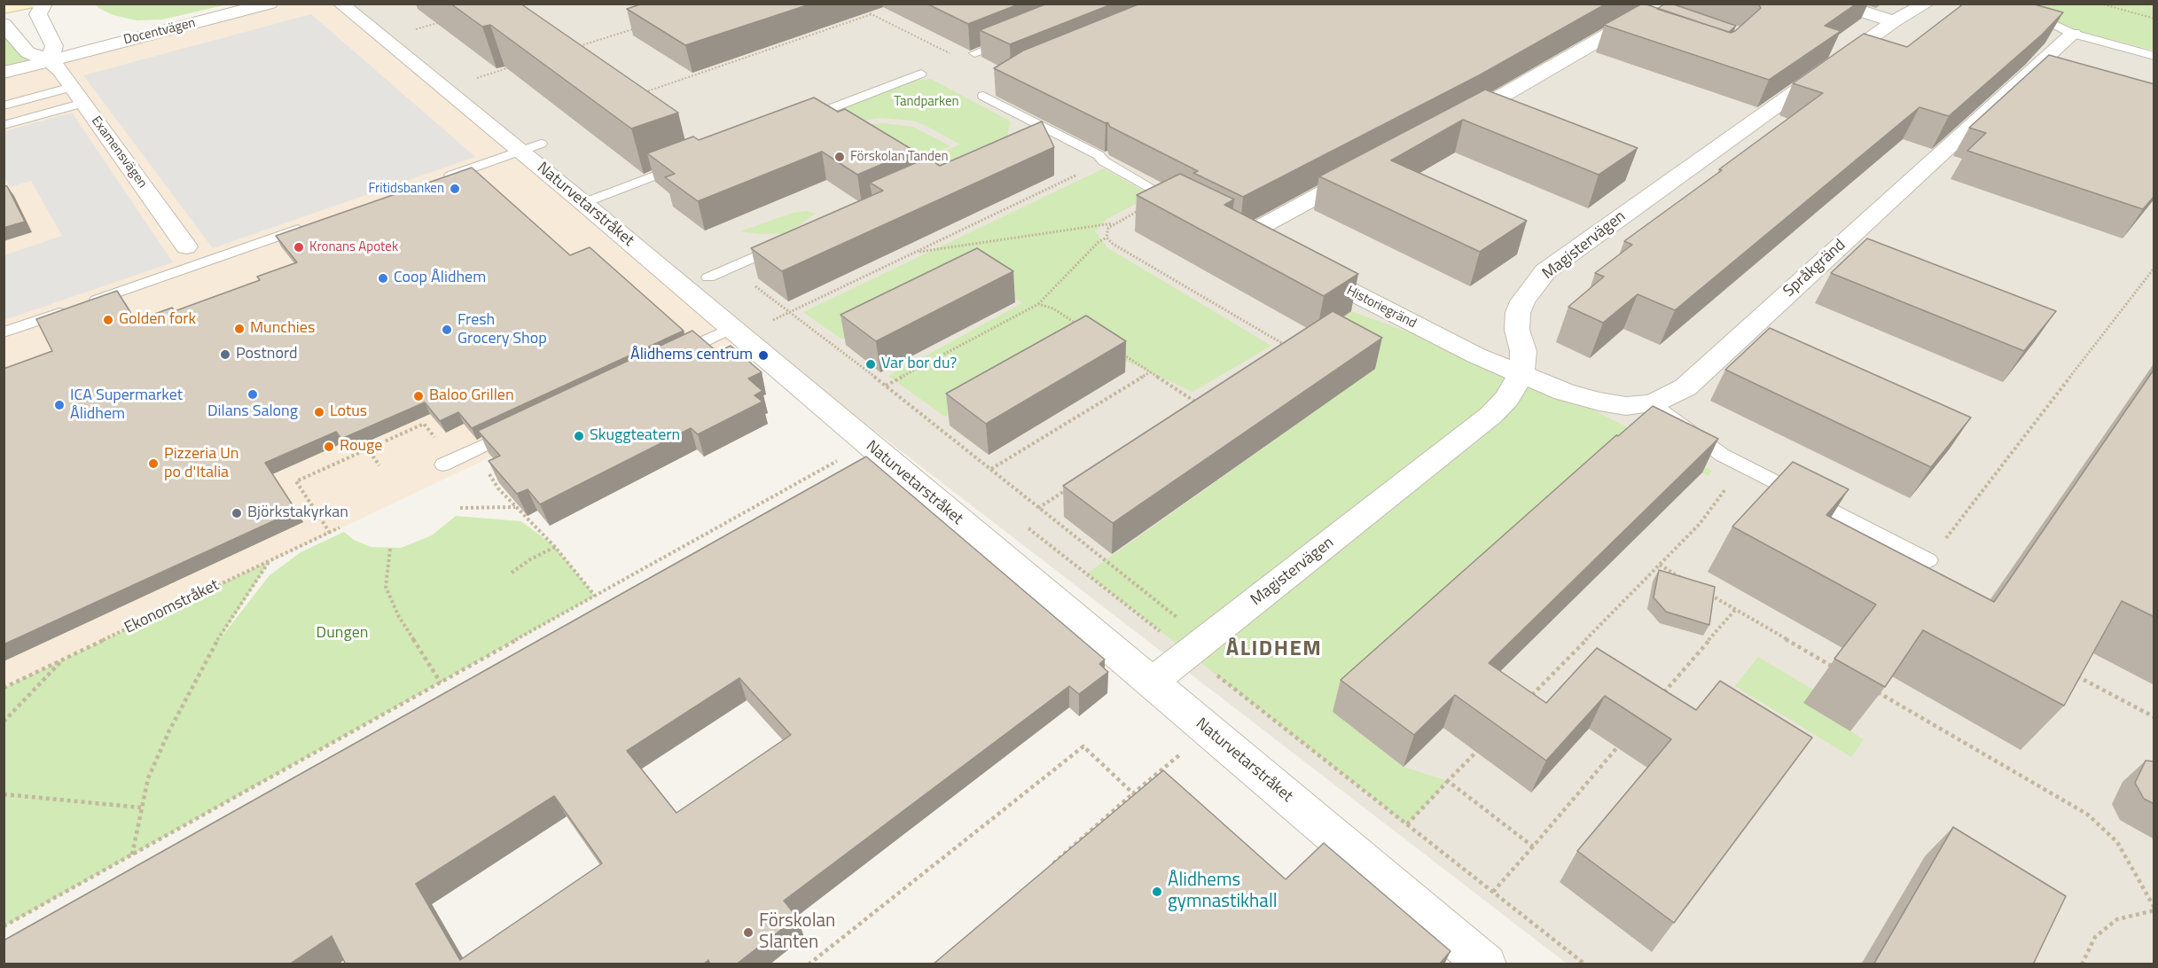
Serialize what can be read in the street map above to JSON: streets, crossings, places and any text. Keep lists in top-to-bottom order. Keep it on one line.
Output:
{"streets":{"street":["Docentvägen","Examensvägen","Naturvetarstråket","Magistervägen","Språkgränd","Historiegränd"],"path":["Ekonomstråket"]},"crossings":[["Docentvägen","Examensvägen"],["Naturvetarstråket","Magistervägen"],["Magistervägen","Språkgränd"],["Magistervägen","Historiegränd"],["Språkgränd","Historiegränd"]],"districts":["ÅLIDHEM"],"parks":["Tandparken","Dungen"],"places":["Förskolan Tanden","Fritidsbanken","Kronans Apotek","Coop Ålidhem","Golden fork","Munchies","Fresh Grocery Shop","Postnord","Ålidhems centrum","Var bor du?","Dilans Salong","Baloo Grillen","ICA Supermarket Ålidhem","Lotus","Skuggteatern","Rouge","Pizzeria Un po d'Italia","Björkstakyrkan","Ålidhems gymnastikhall","Förskolan Slanten"]}
